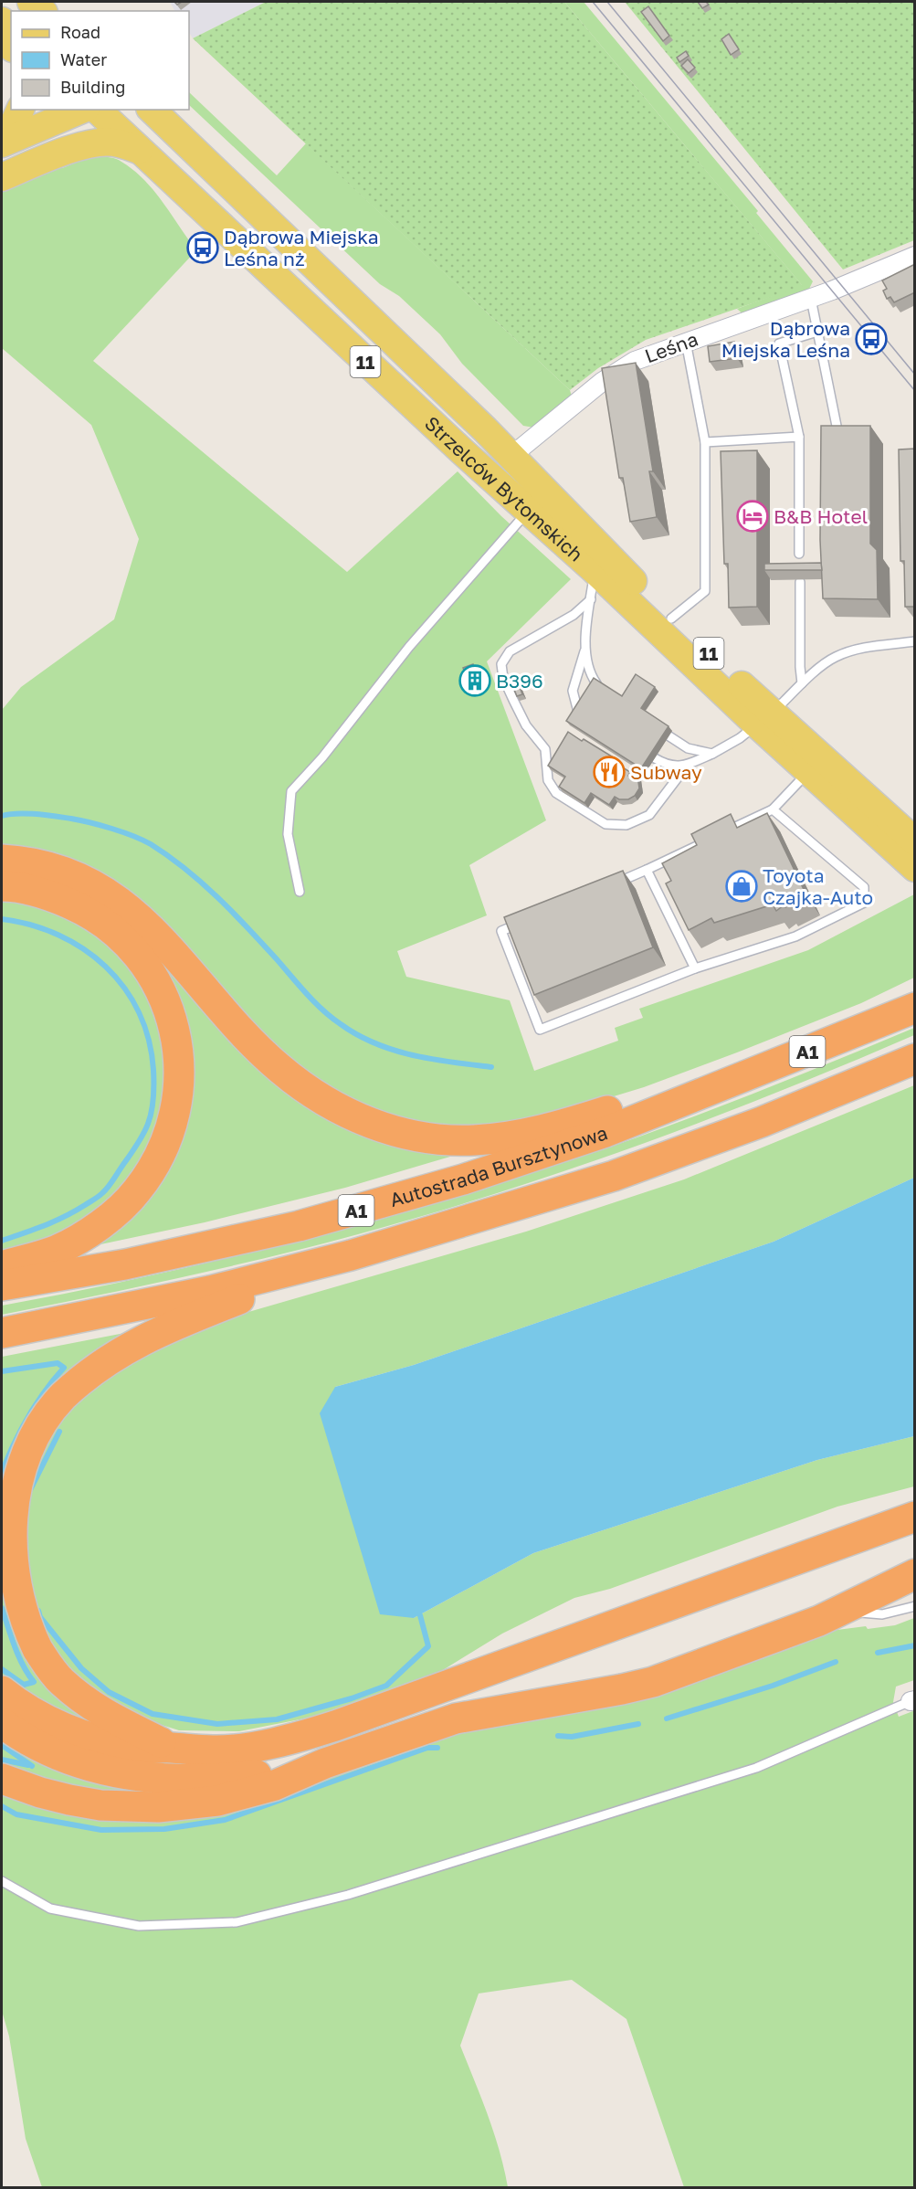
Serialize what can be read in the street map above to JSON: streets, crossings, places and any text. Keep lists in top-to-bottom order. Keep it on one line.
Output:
{"streets":{"highway":["A1","Autostrada Bursztynowa"],"main road":["11","Strzelców Bytomskich"],"street":["Leśna"]},"crossings":[["Leśna","Strzelców Bytomskich"]],"places":{"bus stop":["Dąbrowa Miejska Leśna nż","Dąbrowa Miejska Leśna"],"hotel":["B&B Hotel"],"building":["B396"],"restaurant":["Subway"],"shop":["Toyota Czajka-Auto"]},"legend":["Road","Water","Building"]}
